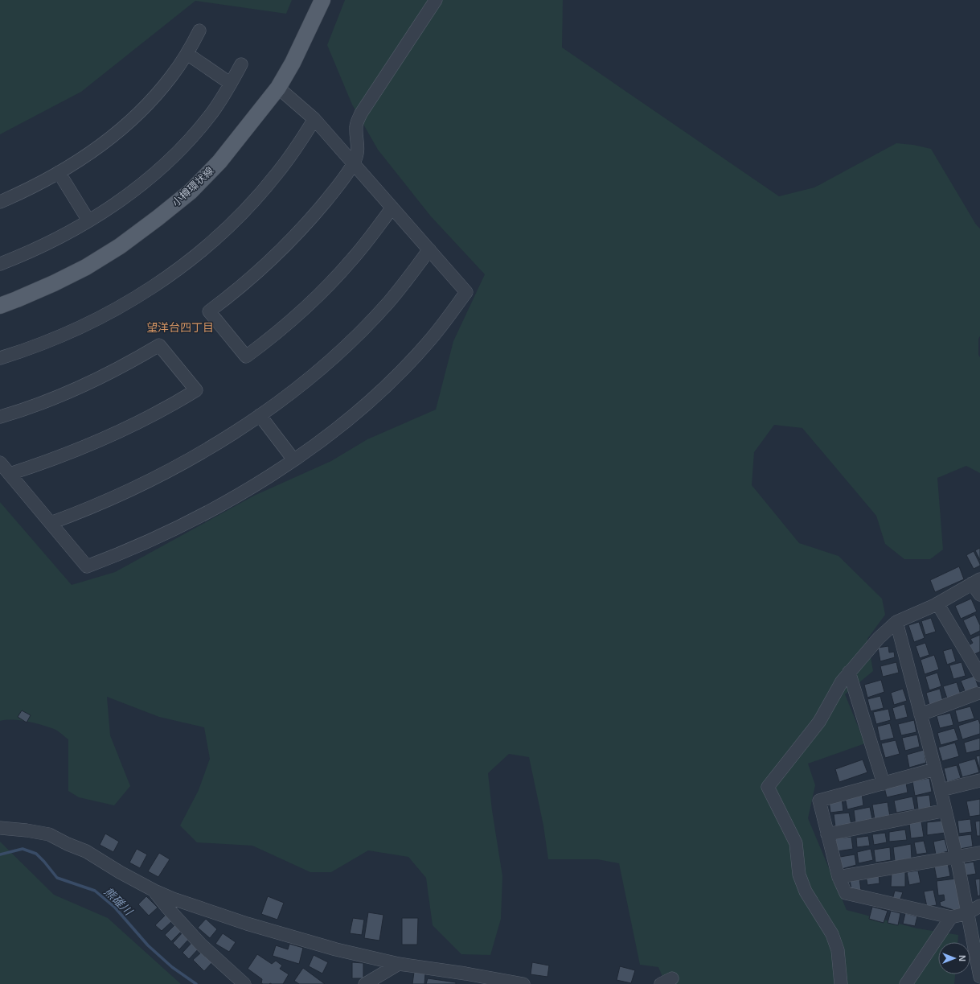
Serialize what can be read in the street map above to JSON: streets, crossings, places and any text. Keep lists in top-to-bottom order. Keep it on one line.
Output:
{"streets":{"main road":["小樽環状線"]},"districts":["望洋台四丁目"],"water":["熊碓川"],"north":"right"}
